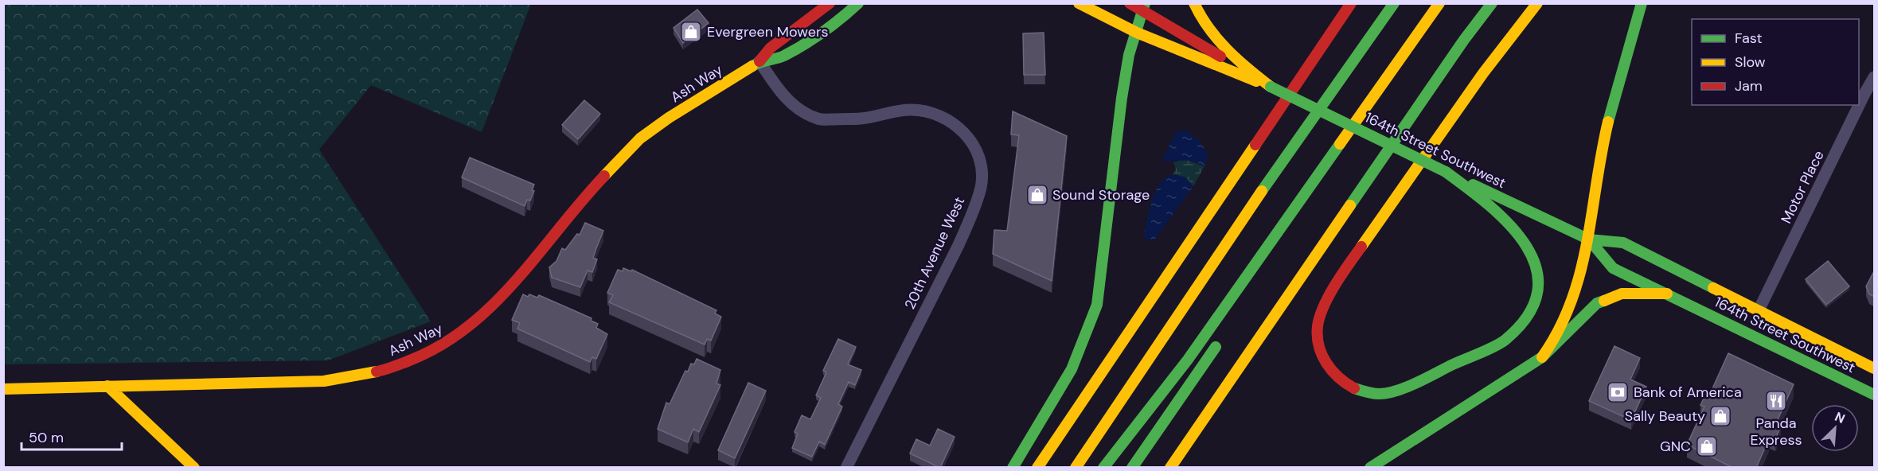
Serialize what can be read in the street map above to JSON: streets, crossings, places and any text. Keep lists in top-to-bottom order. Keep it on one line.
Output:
{"streets":{"main road":["Ash Way","164th Street Southwest"],"street":["Motor Place","20th Avenue West"]},"crossings":[["Ash Way","20th Avenue West"],["164th Street Southwest","Motor Place"]],"places":{"shop":["Evergreen Mowers","Sound Storage","Sally Beauty","GNC"],"bank":["Bank of America"],"restaurant":["Panda Express"]},"legend":["Fast","Slow","Jam"],"scale_bar":"50 m","north":"top right"}
